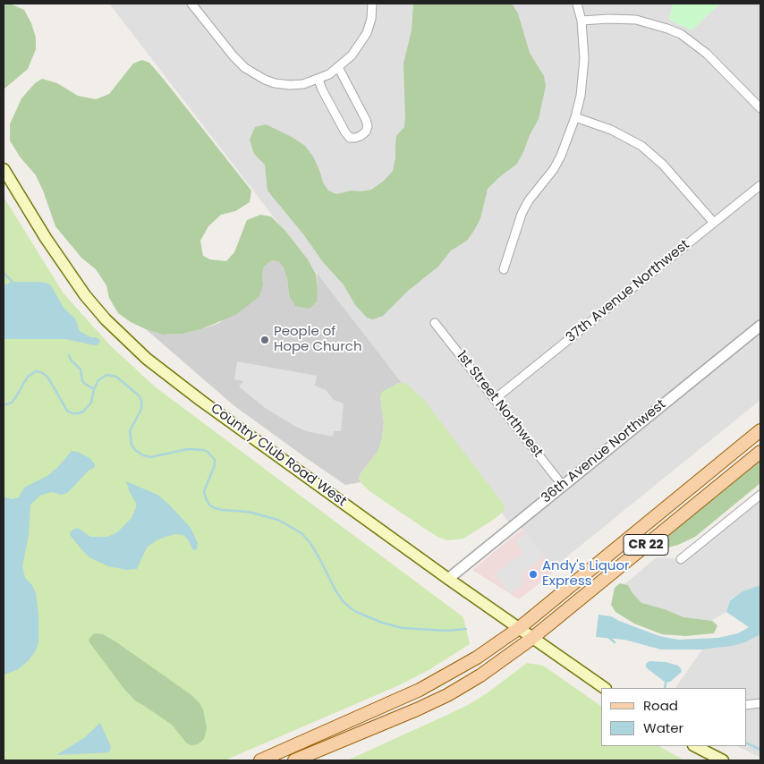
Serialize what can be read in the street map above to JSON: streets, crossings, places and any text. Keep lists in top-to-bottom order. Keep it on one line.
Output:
{"streets":{"main road":["Country Club Road West","CR 22"],"street":["37th Avenue Northwest","1st Street Northwest","36th Avenue Northwest"]},"crossings":[["37th Avenue Northwest","1st Street Northwest"],["1st Street Northwest","36th Avenue Northwest"],["36th Avenue Northwest","Country Club Road West"],["Country Club Road West","CR 22"]],"places":["People of Hope Church","Andy's Liquor Express"],"legend":["Road","Water"]}
